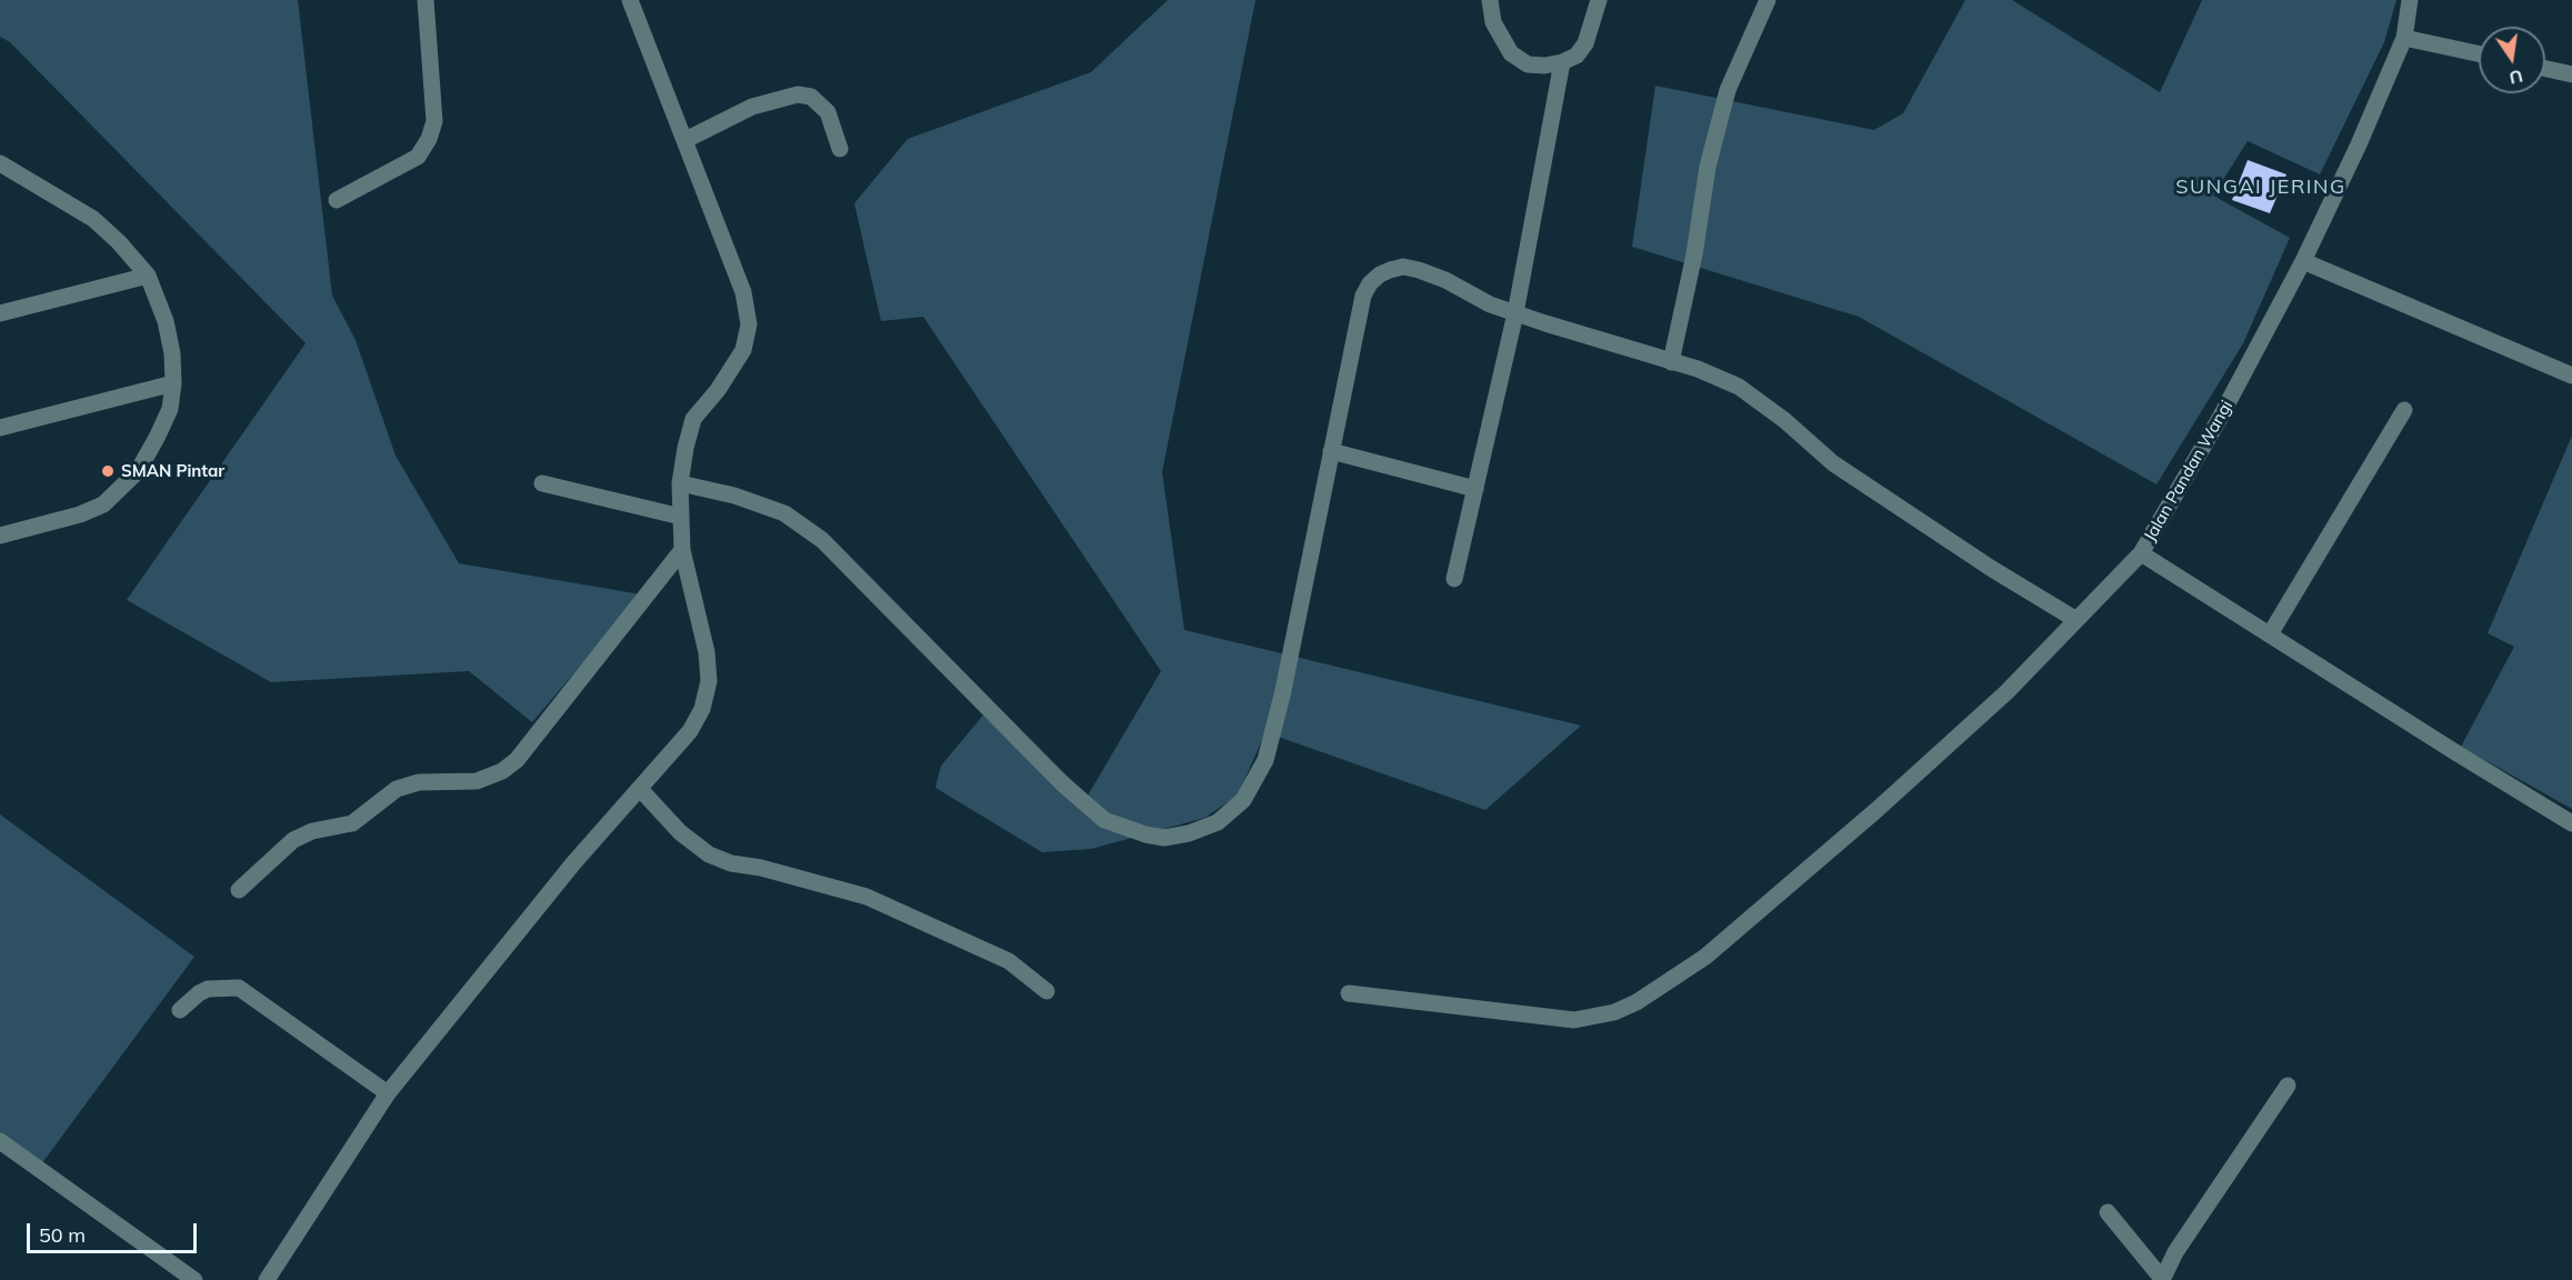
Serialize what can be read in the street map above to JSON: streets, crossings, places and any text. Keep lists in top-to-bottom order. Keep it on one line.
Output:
{"streets":{"street":["Jalan Pandan Wangi"]},"districts":["SUNGAI JERING"],"places":["SMAN Pintar"],"scale_bar":"50 m","north":"bottom"}
